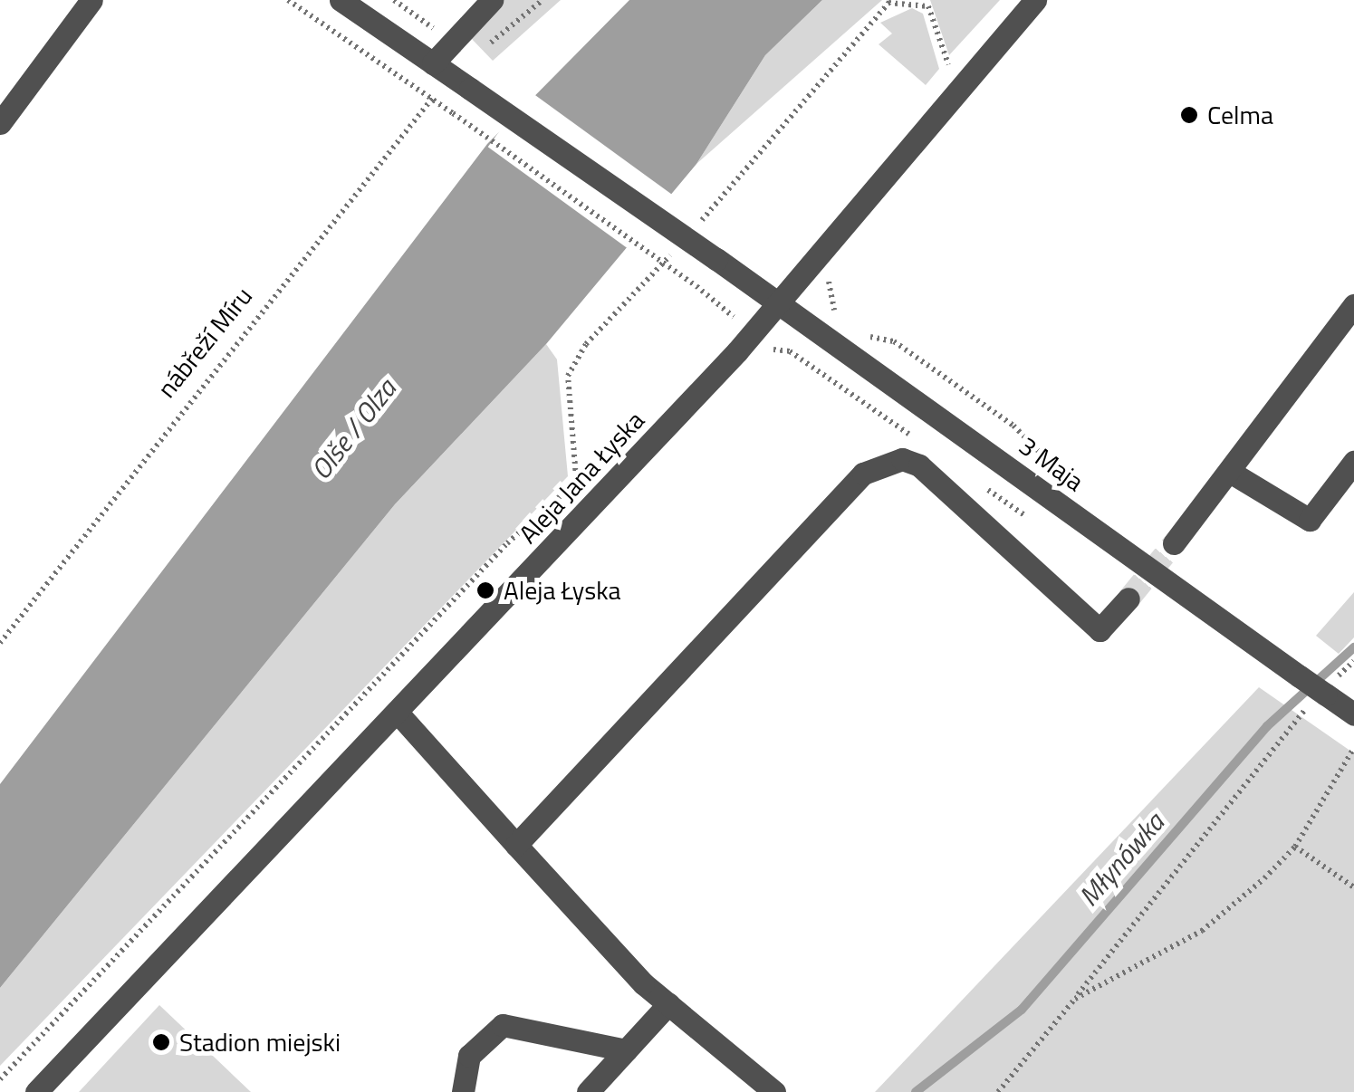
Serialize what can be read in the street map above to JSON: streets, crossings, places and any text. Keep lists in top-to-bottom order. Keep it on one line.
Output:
{"streets":{"street":["3 Maja","Aleja Jana Łyska"],"path":["nábřeží Míru"]},"crossings":[["nábřeží Míru","3 Maja"],["3 Maja","Aleja Jana Łyska"]],"water":["Olše / Olza","Młynówka"],"places":["Celma","Aleja Łyska","Stadion miejski"]}
